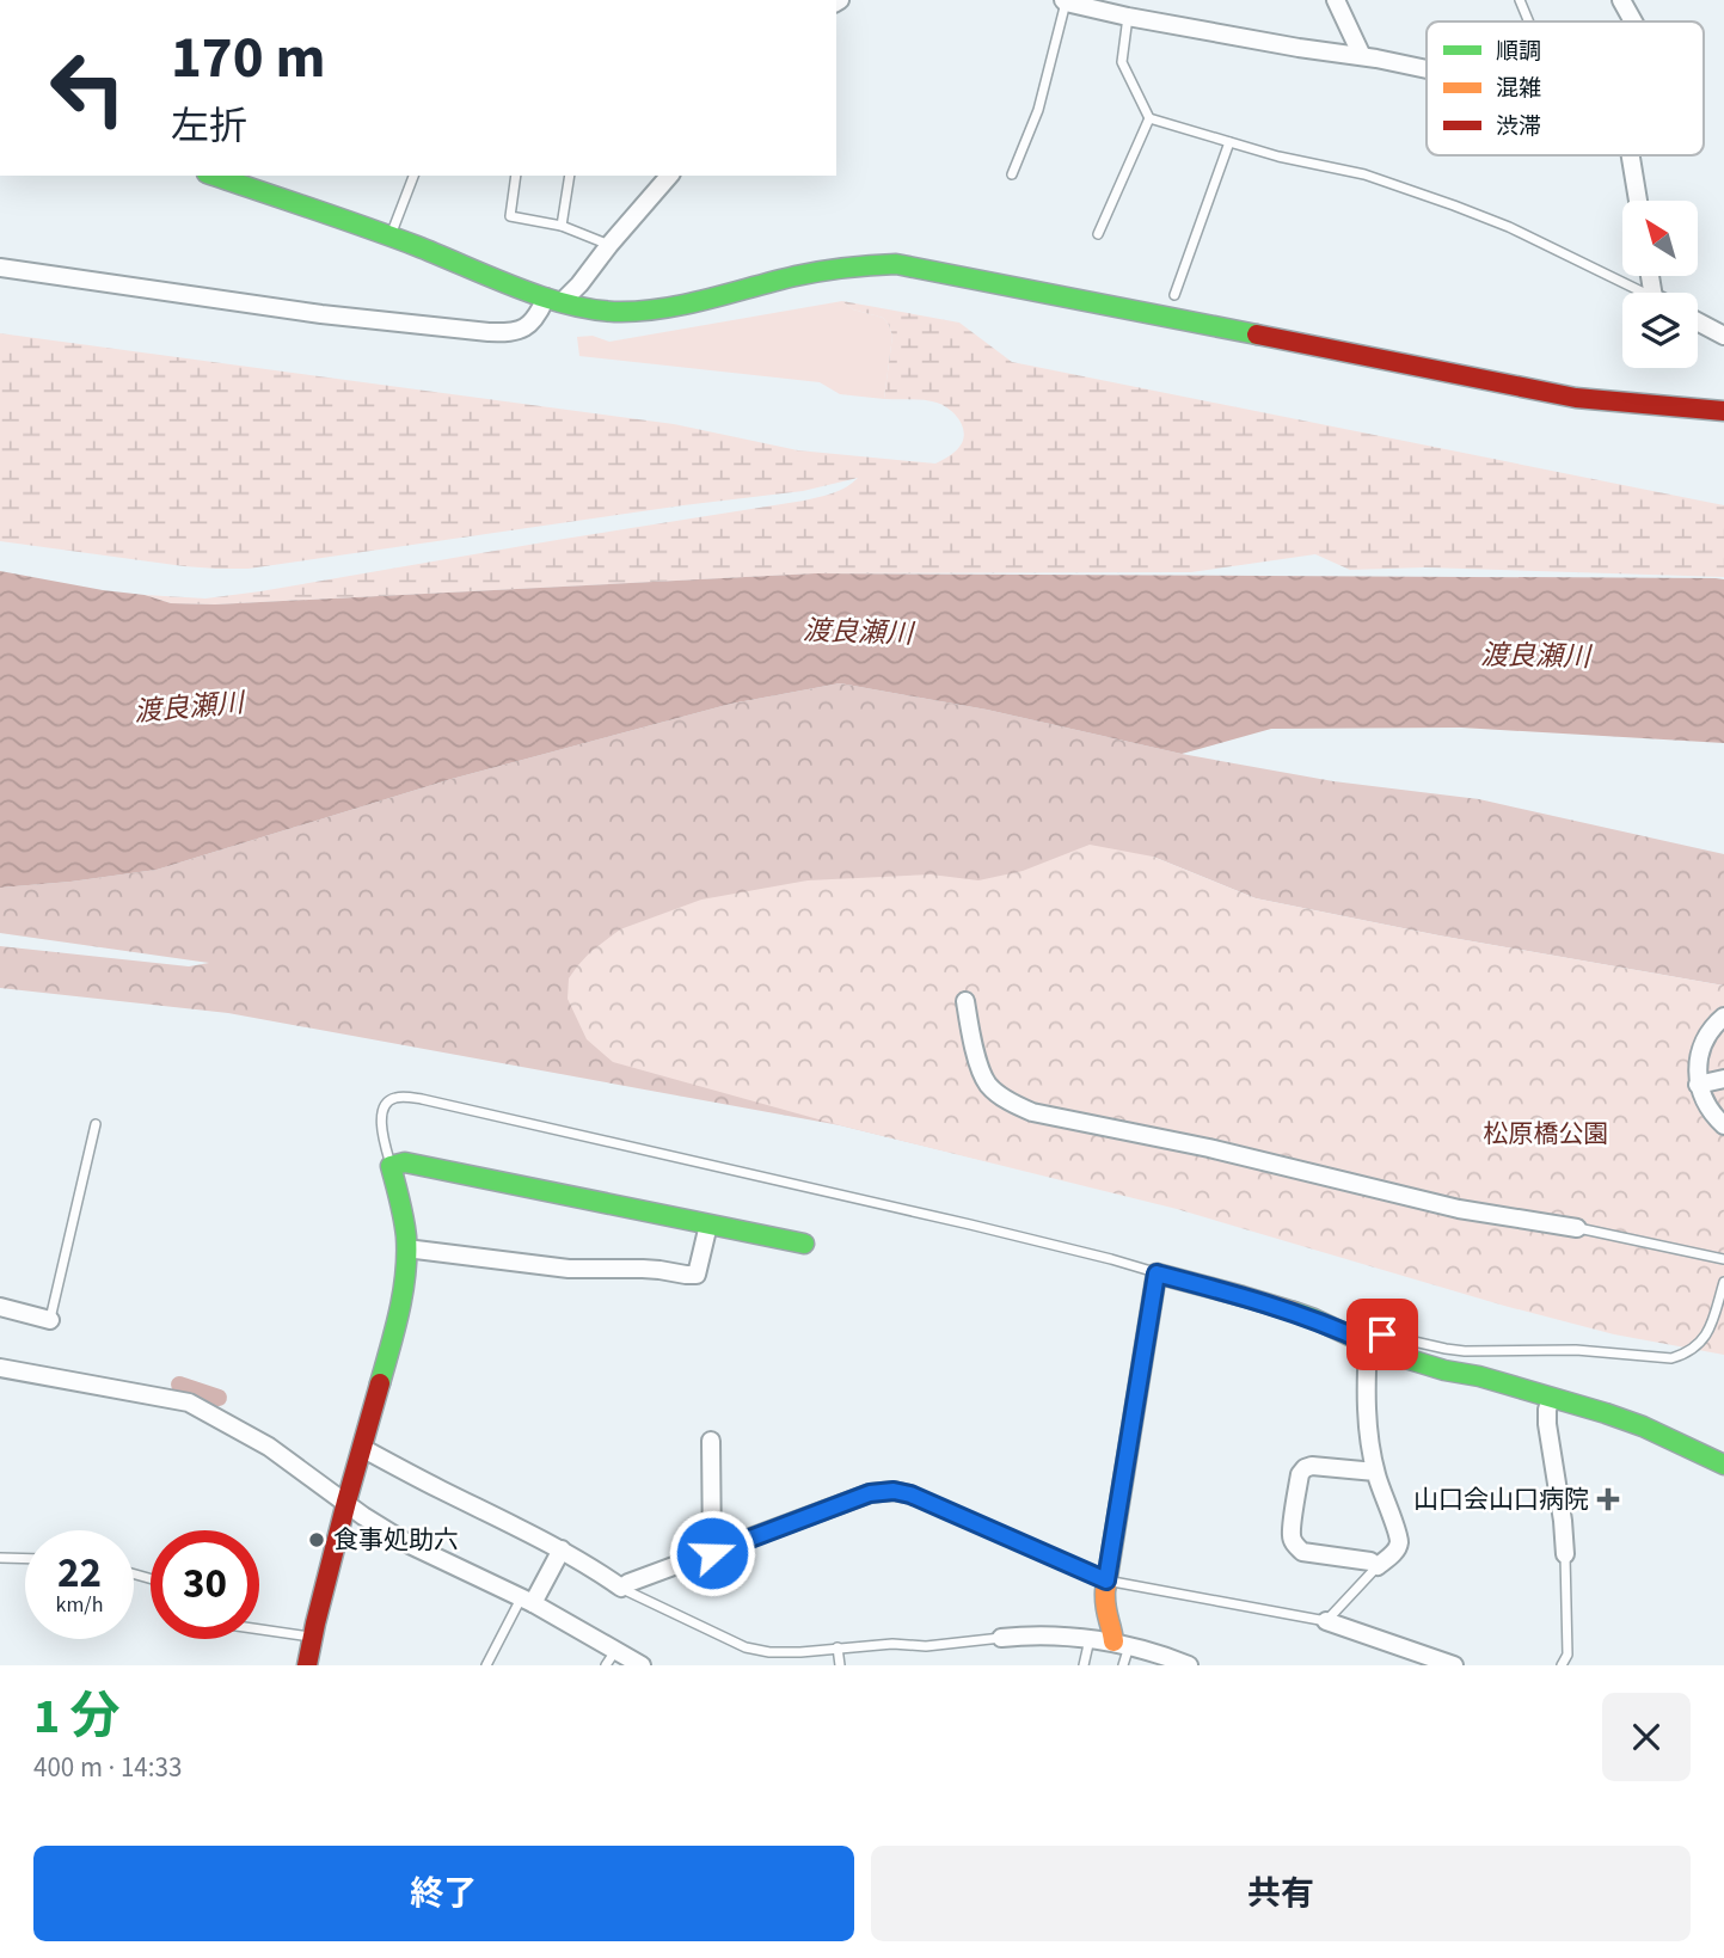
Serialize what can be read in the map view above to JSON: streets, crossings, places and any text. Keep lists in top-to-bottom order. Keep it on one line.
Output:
{"water":["渡良瀬川"],"parks":["松原橋公園"],"places":{"health":["山口会山口病院"],"other":["食事処助六"]},"legend":["順調","混雑","渋滞"],"north":"top left","page":{"turn":["170 m","左折"],"speed":"22 km/h","limit":"30","heading":["1 分","400 m · 14:33"],"buttons":["終了","共有"]}}
